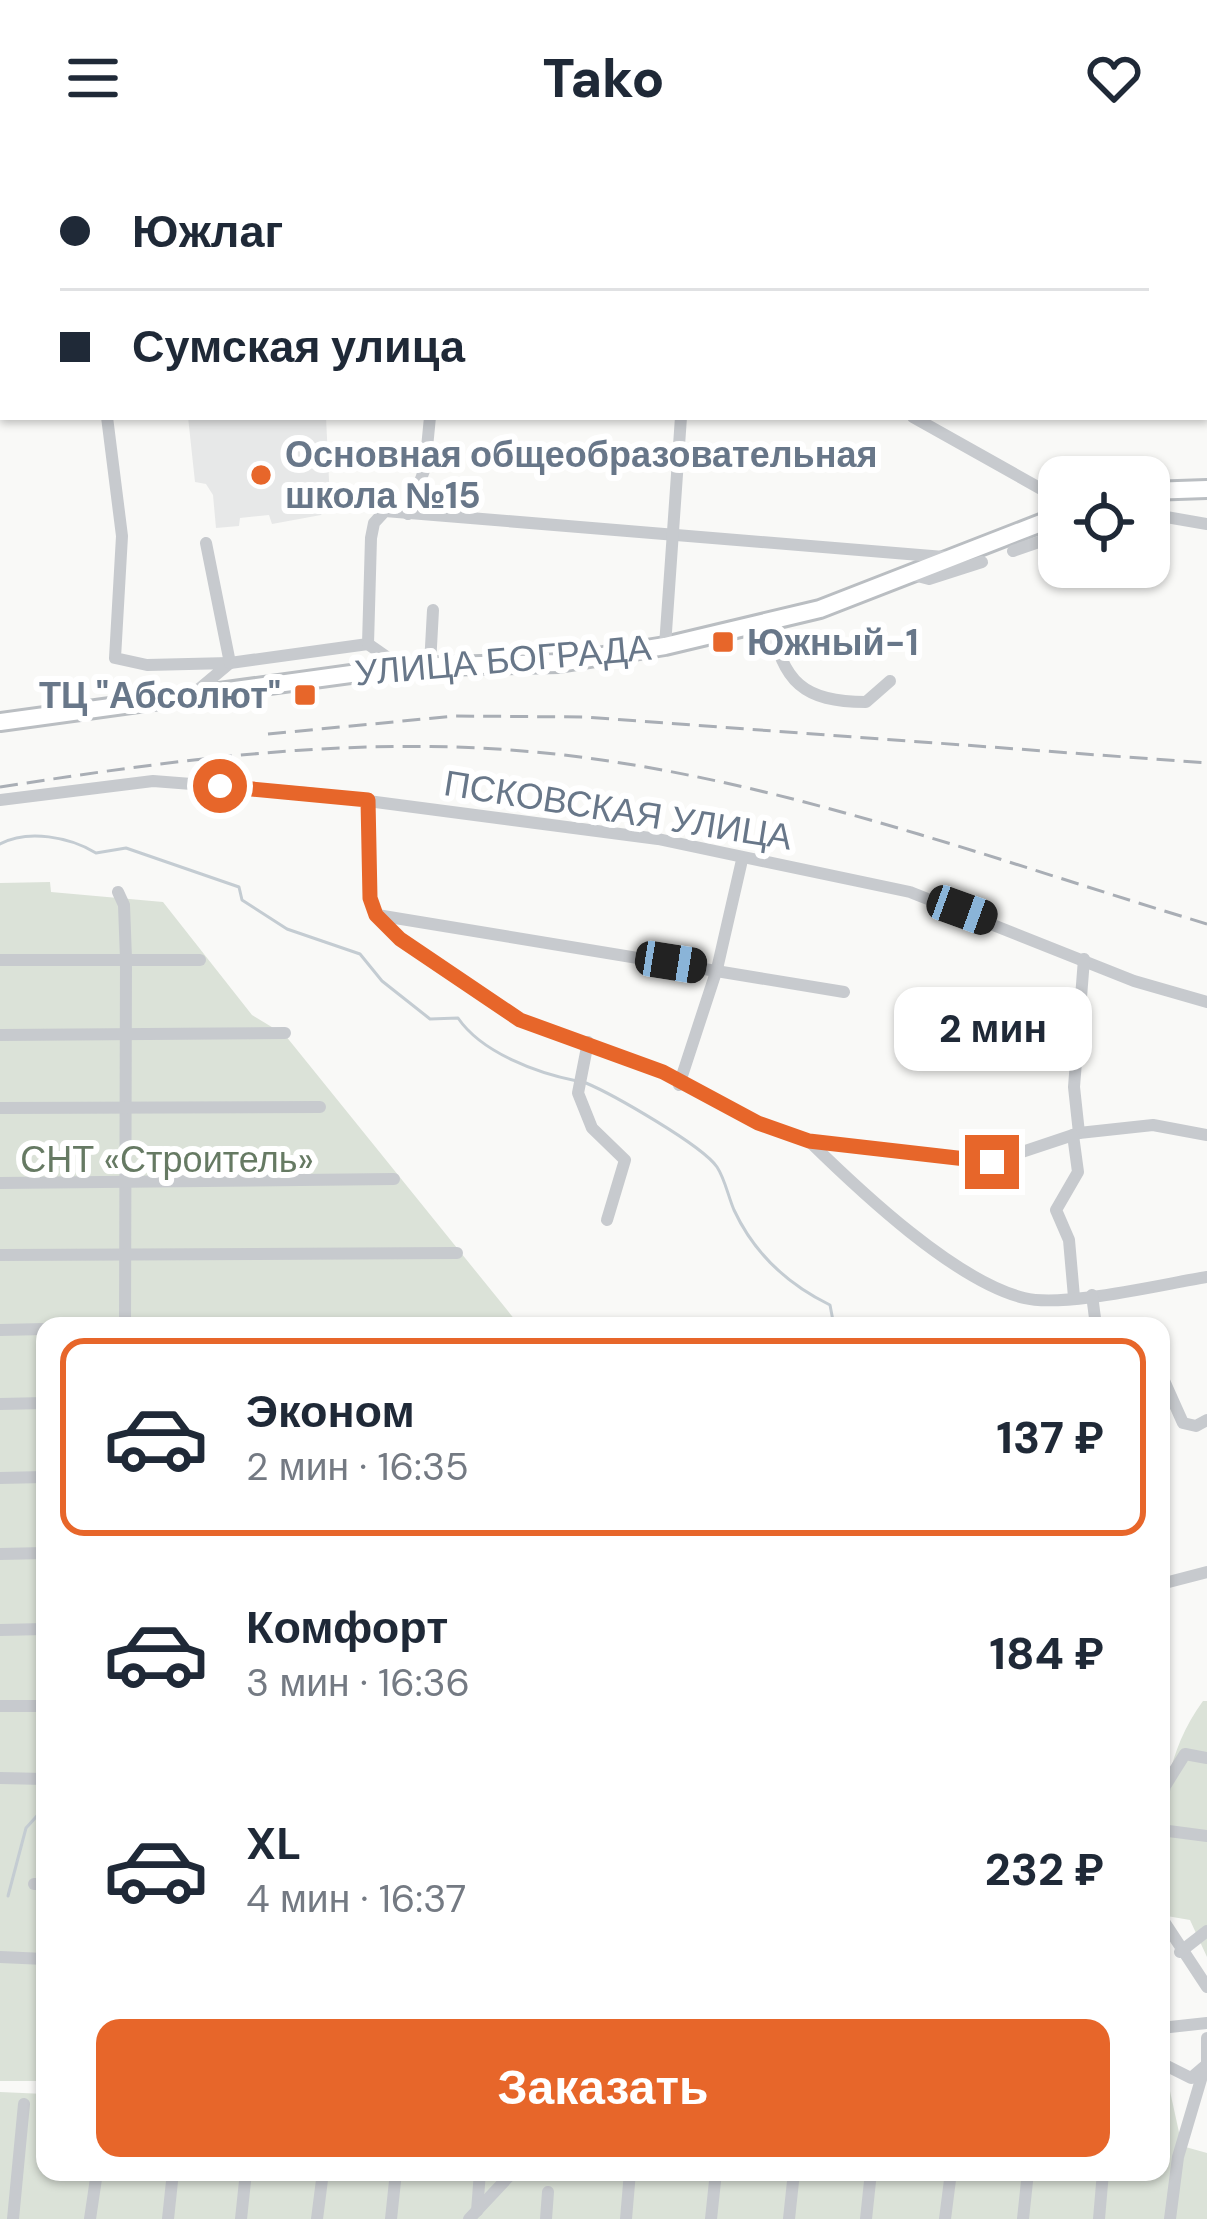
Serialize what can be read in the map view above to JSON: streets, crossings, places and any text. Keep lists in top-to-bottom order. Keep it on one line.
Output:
{"streets":{"main road":["УЛИЦА БОГРАДА"],"street":["ПСКОВСКАЯ УЛИЦА"]},"parks":["СНТ «Строитель»"],"places":{"other":["Основная общеобразовательная школа №15"],"transit":["Южный-1","ТЦ \"Абсолют\""]},"page":{"header":"Tako","banner":["Южлаг","Сумская улица"],"bubble":"2 мин","list":[{"name":"Эконом","note":"2 мин · 16:35","value":"137 ₽"},{"name":"Комфорт","note":"3 мин · 16:36","value":"184 ₽"},{"name":"XL","note":"4 мин · 16:37","value":"232 ₽"}],"buttons":"Заказать"}}
